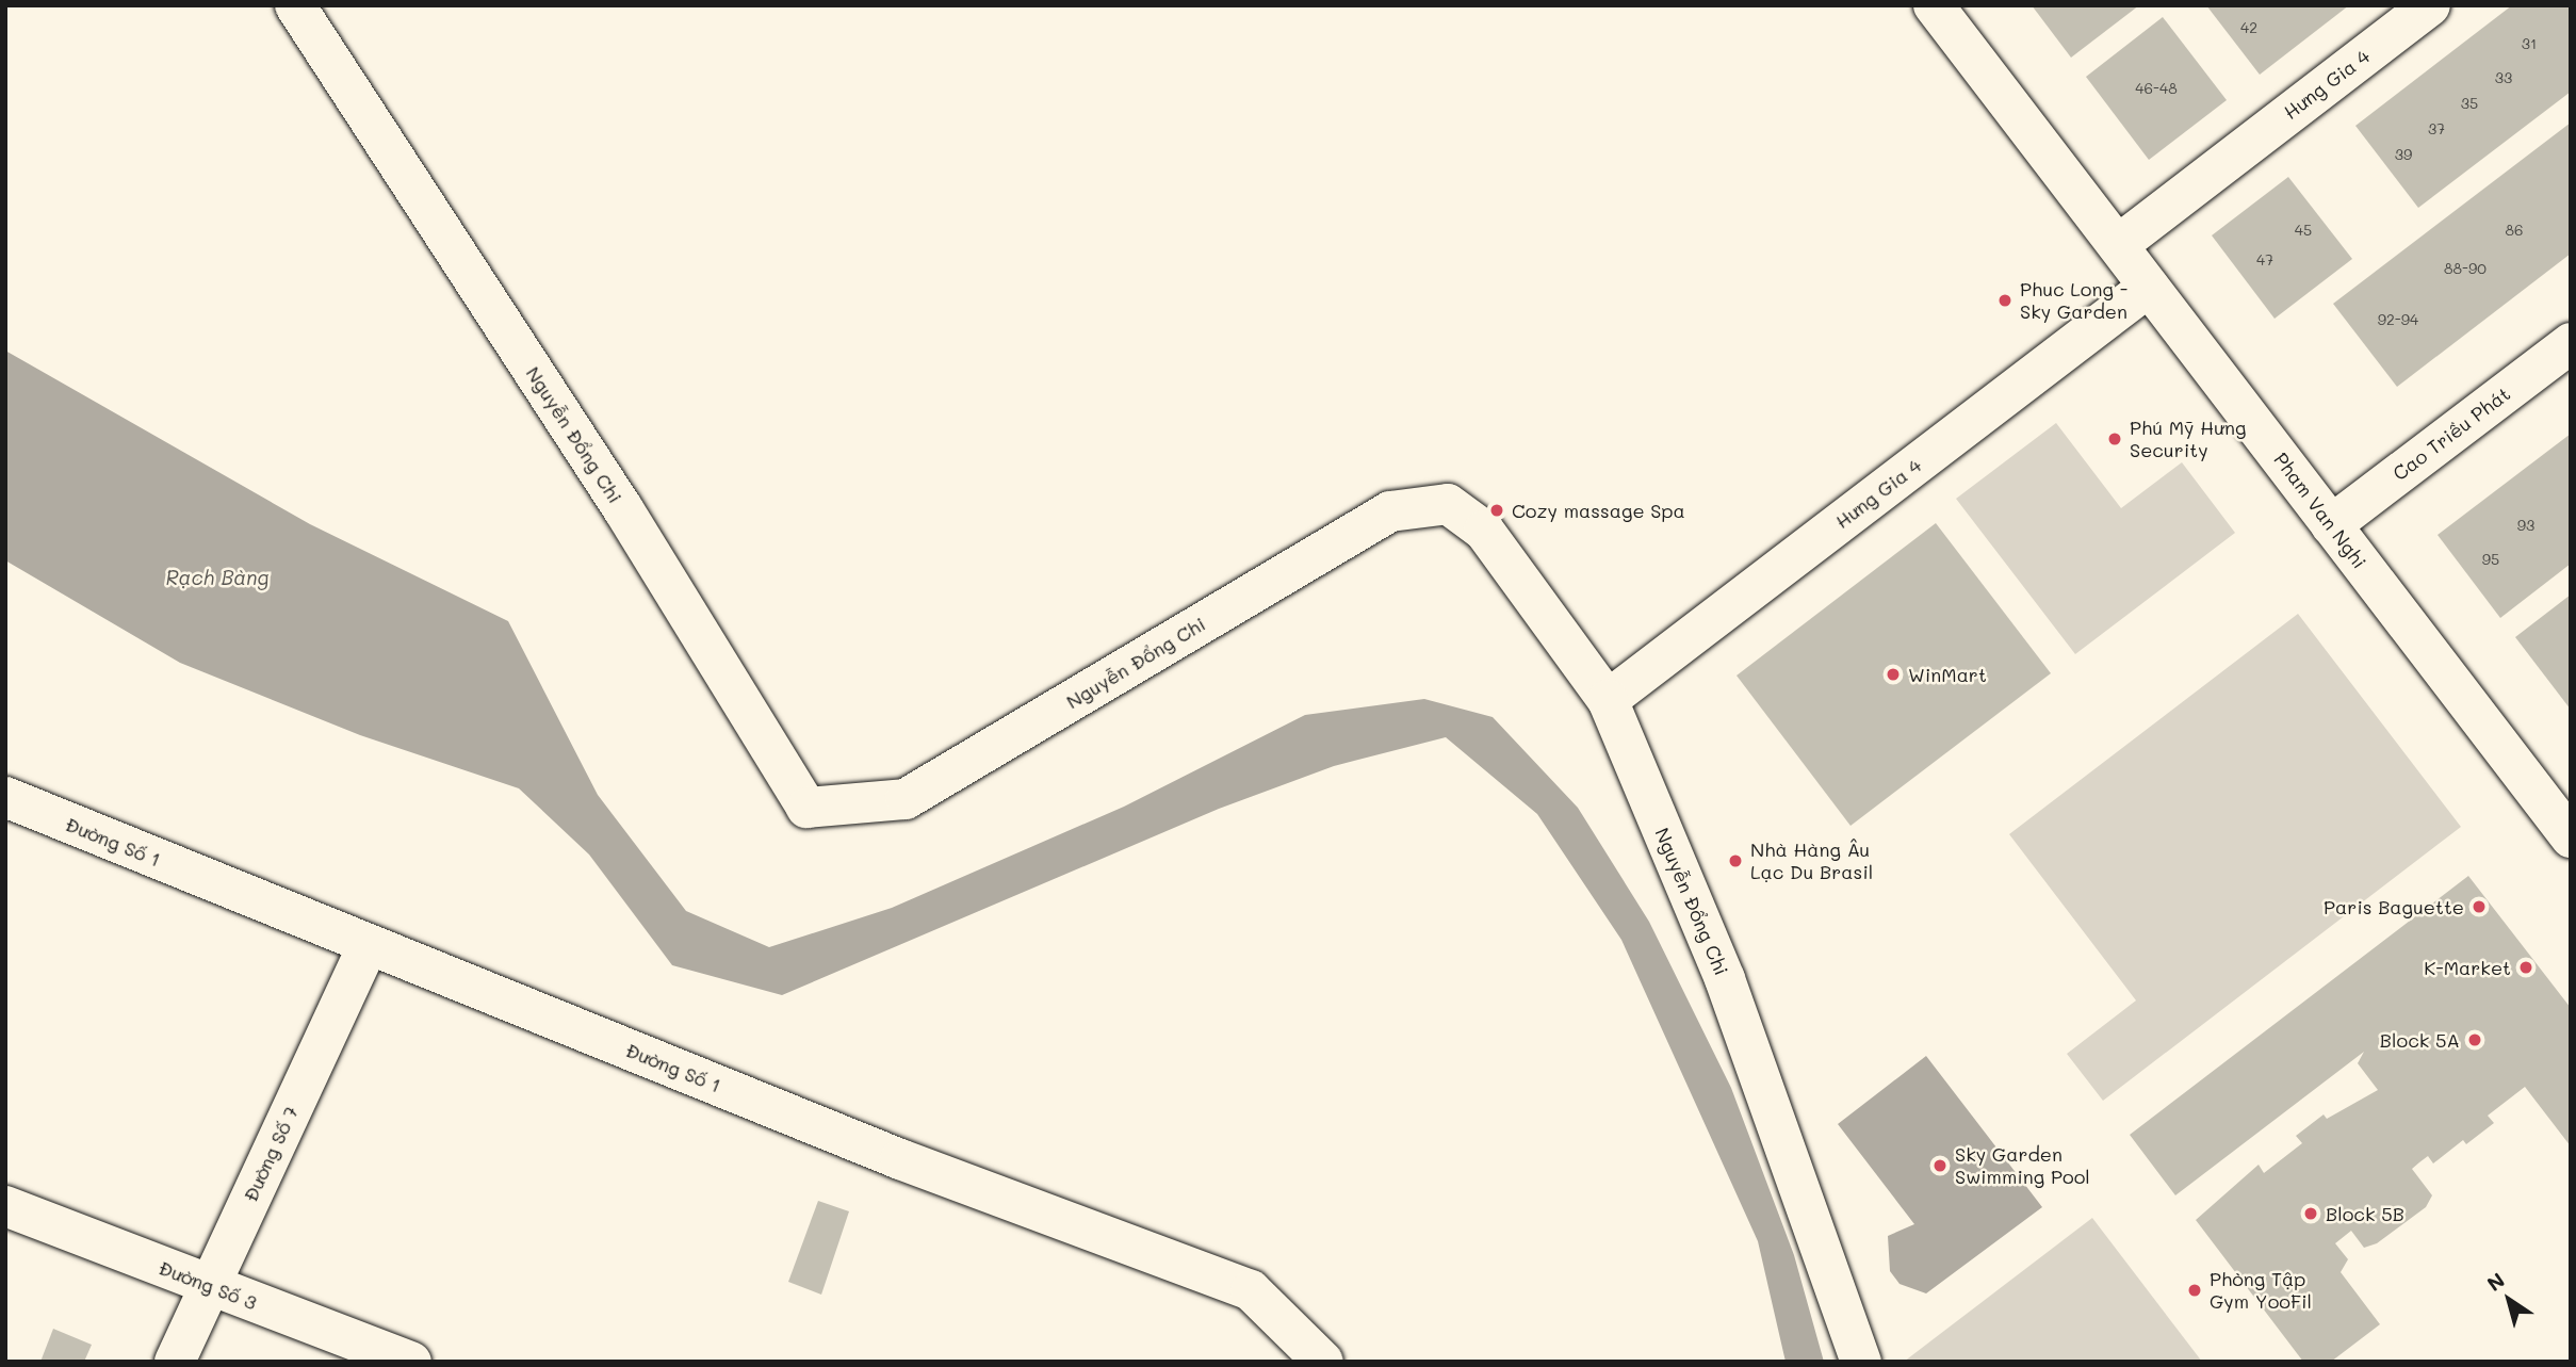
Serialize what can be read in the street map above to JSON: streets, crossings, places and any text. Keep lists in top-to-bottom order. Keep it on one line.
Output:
{"streets":{"street":["Hưng Gia 4","Cao Triều Phát","Nguyễn Đổng Chi","Pham Van Nghi","Đường Số 1","Đường Số 7","Đường Số 3"]},"crossings":[["Hưng Gia 4","Nguyễn Đổng Chi"],["Hưng Gia 4","Pham Van Nghi"],["Cao Triều Phát","Pham Van Nghi"],["Đường Số 1","Đường Số 7"],["Đường Số 7","Đường Số 3"]],"water":["Rạch Bàng"],"places":["Phuc Long - Sky Garden","Phú Mỹ Hưng Security","Cozy massage Spa","WinMart","Nhà Hàng Âu Lạc Du Brasil","Paris Baguette","K-Market","Block 5A","Sky Garden Swimming Pool","Block 5B","Phòng Tập Gym YooFil"],"house_numbers":["42","31","33","46-48","35","37","39","45","86","47","88-90","92-94","93","95"],"north":"top left"}
